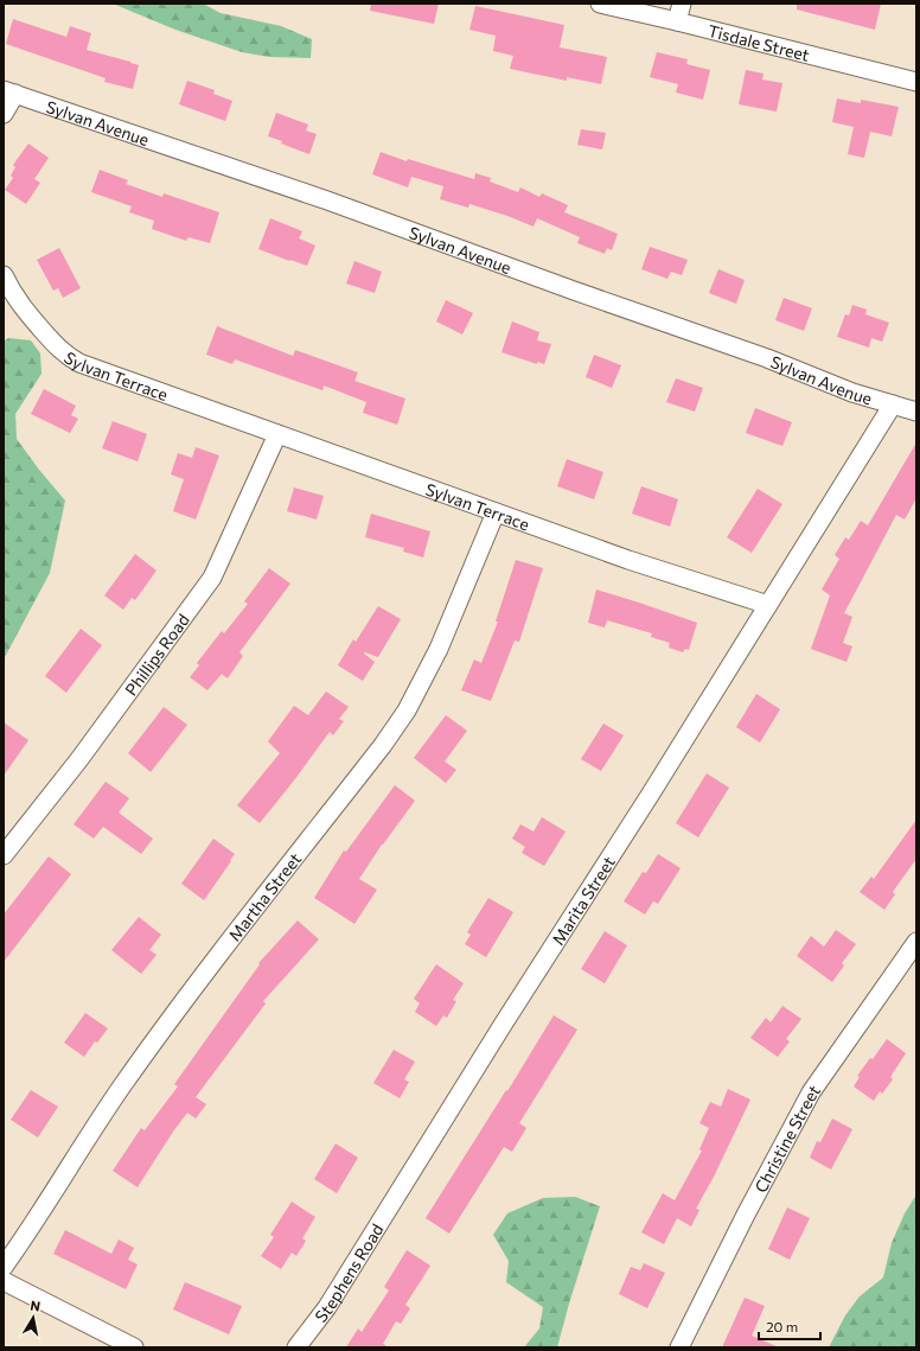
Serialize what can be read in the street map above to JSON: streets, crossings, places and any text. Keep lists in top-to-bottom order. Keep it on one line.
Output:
{"streets":{"street":["Tisdale Street","Sylvan Avenue","Sylvan Terrace","Phillips Road","Martha Street","Marita Street","Christine Street","Stephens Road"]},"crossings":[["Sylvan Terrace","Phillips Road"],["Sylvan Terrace","Martha Street"],["Sylvan Terrace","Marita Street"],["Marita Street","Stephens Road"]],"scale_bar":"20 m","north":"top"}
